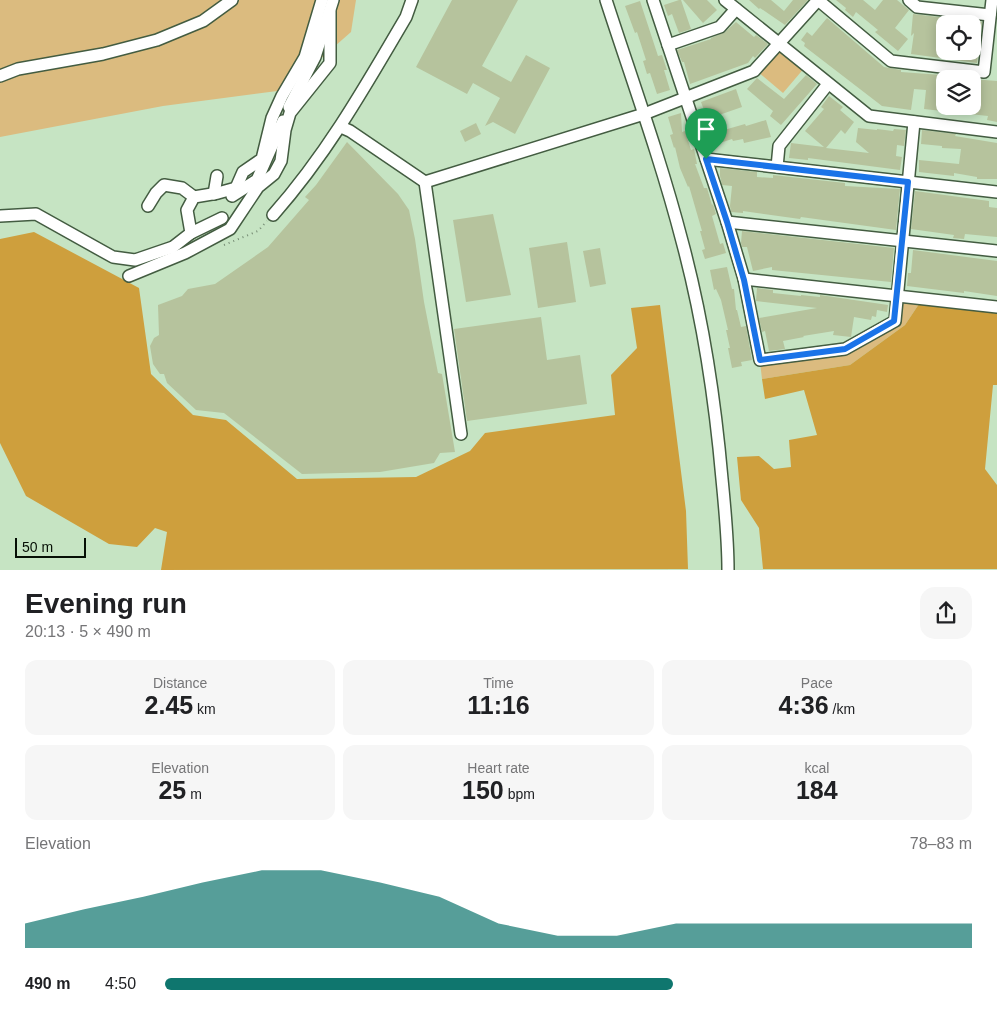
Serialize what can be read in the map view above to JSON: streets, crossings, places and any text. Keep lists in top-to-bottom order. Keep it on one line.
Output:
{"scale_bar":"50 m","page":{"scale":"50 m","heading":["Evening run","20:13 · 5 × 490 m"],"stats":[["Distance","2.45 km"],["Time","11:16"],["Pace","4:36 /km"],["Elevation","25 m"],["Heart rate","150 bpm"],["kcal","184"]],"chart":["Elevation","78–83 m"],"list":[{"name":"490 m","note":"4:50"}]}}
